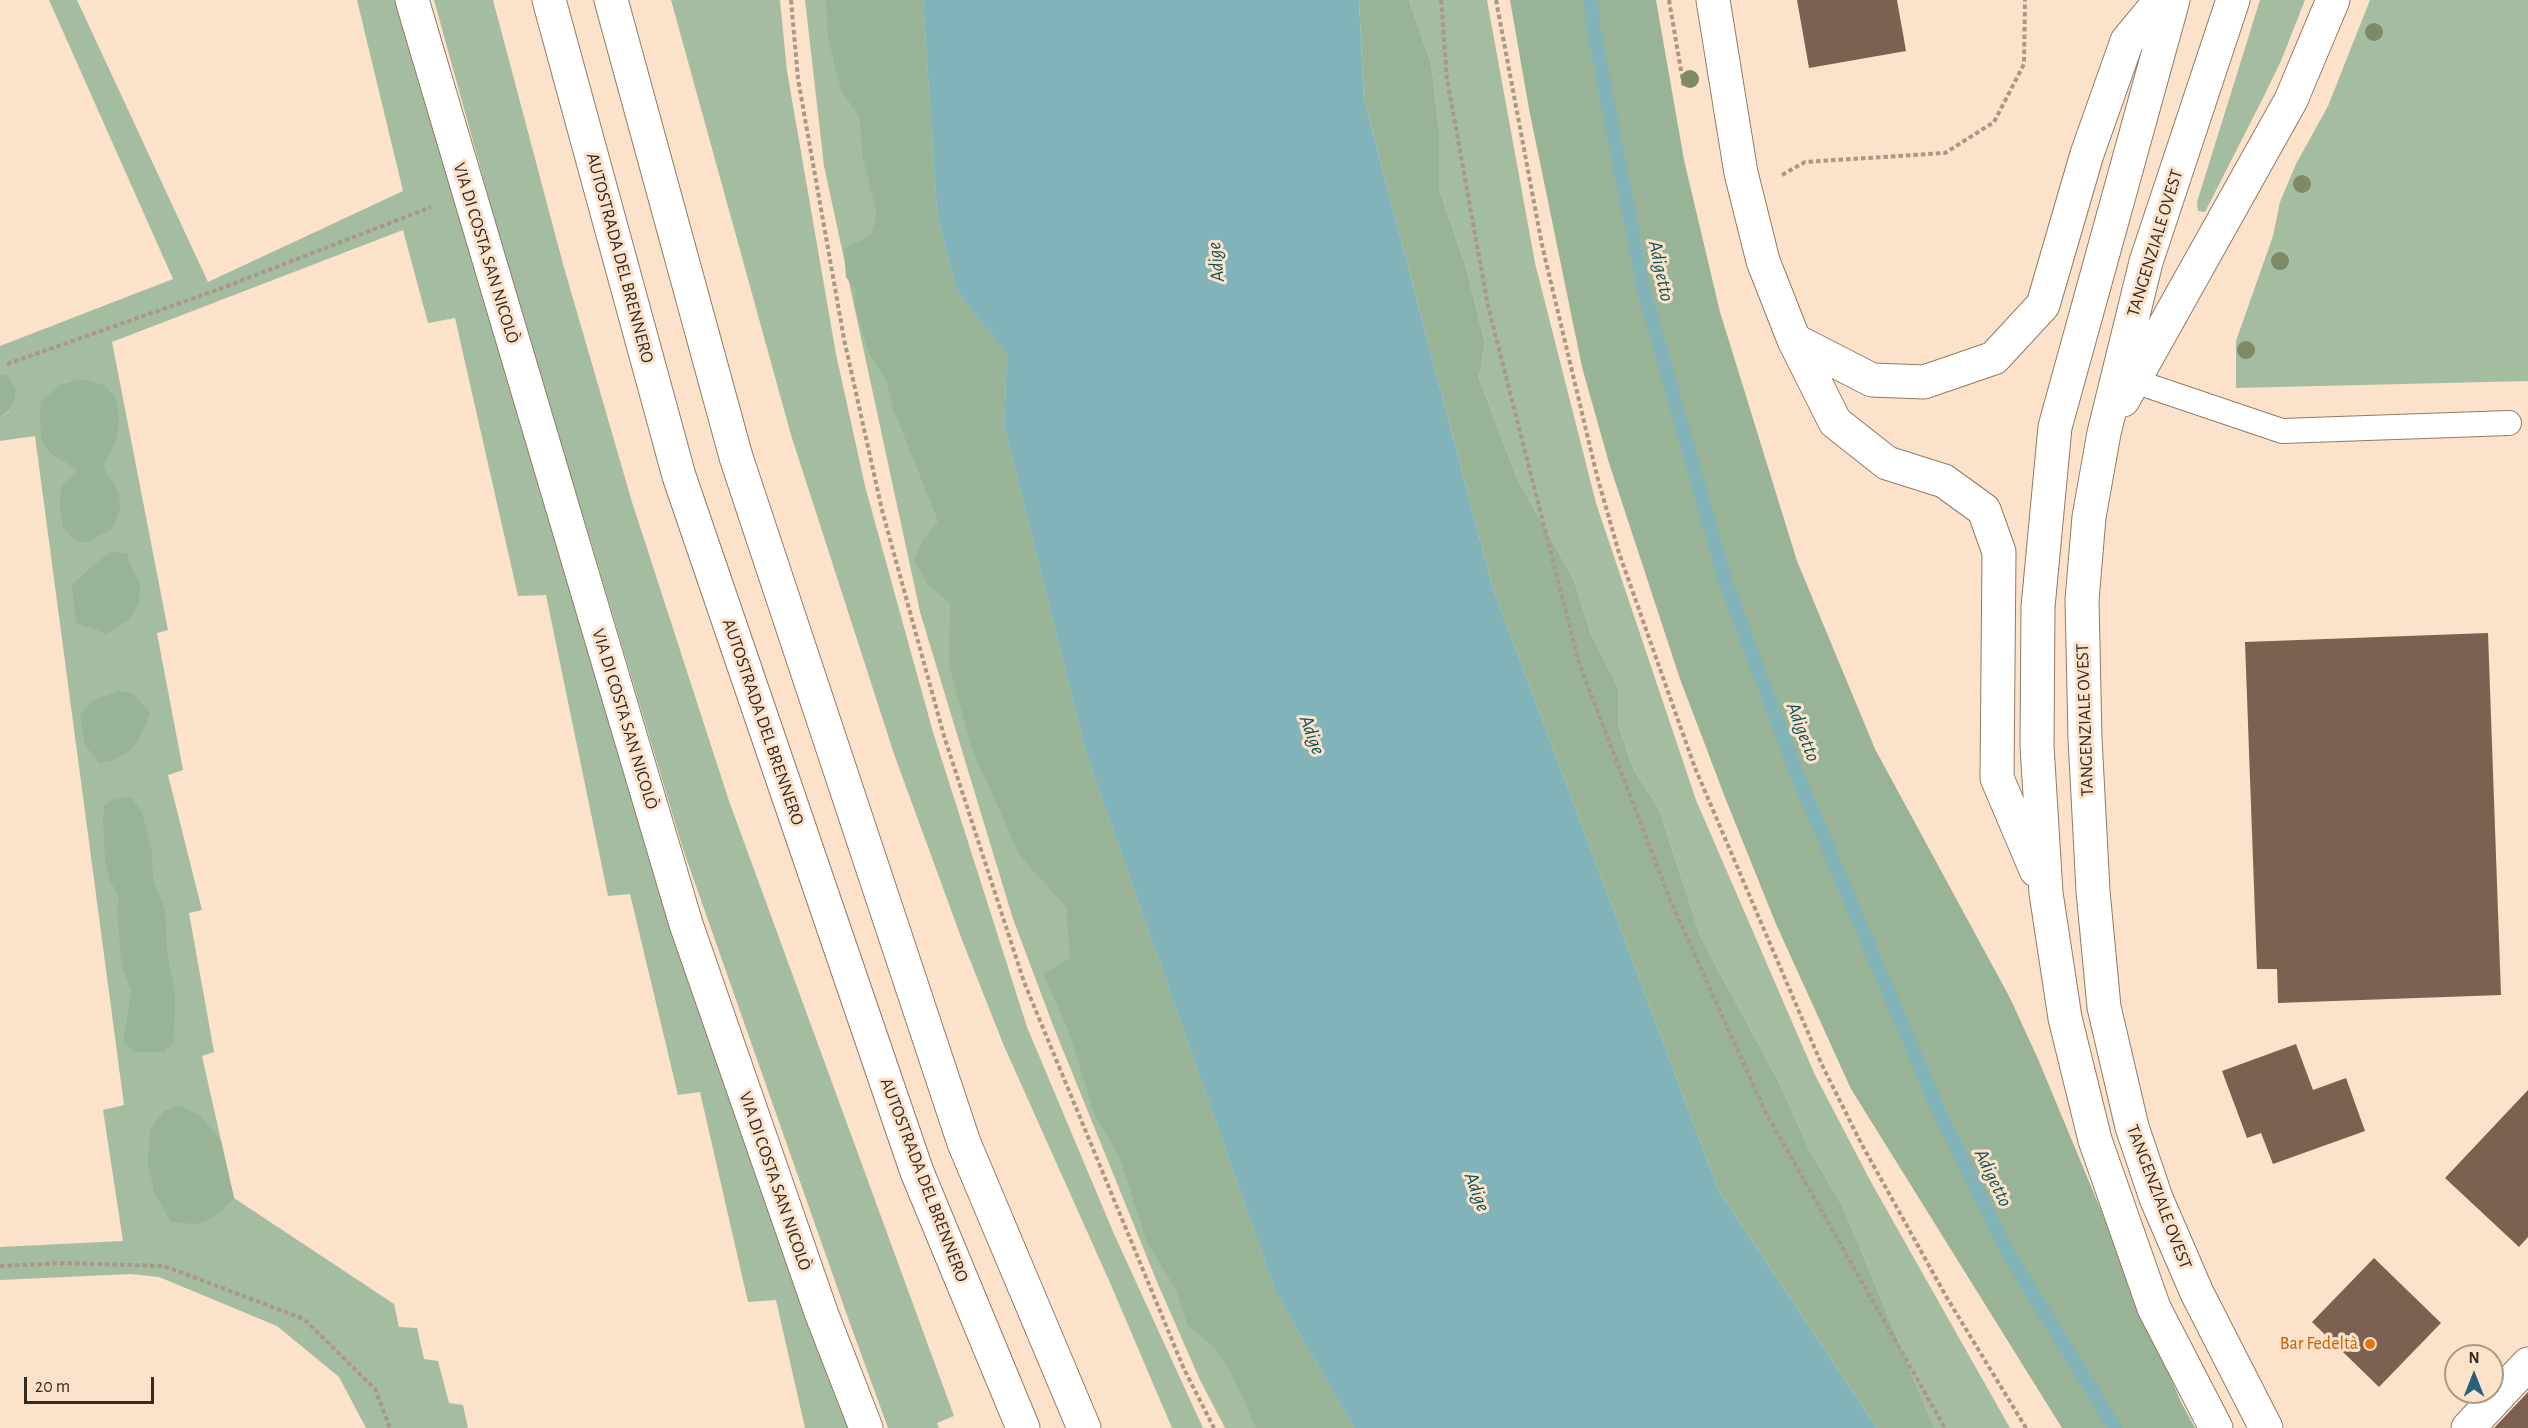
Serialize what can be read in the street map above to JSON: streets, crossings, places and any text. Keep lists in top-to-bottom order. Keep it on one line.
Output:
{"streets":{"main road":["TANGENZIALE OVEST","VIA DI COSTA SAN NICOLÒ","AUTOSTRADA DEL BRENNERO"]},"water":["Adige","Adigetto"],"places":["Bar Fedeltà"],"scale_bar":"20 m","north":"top"}
